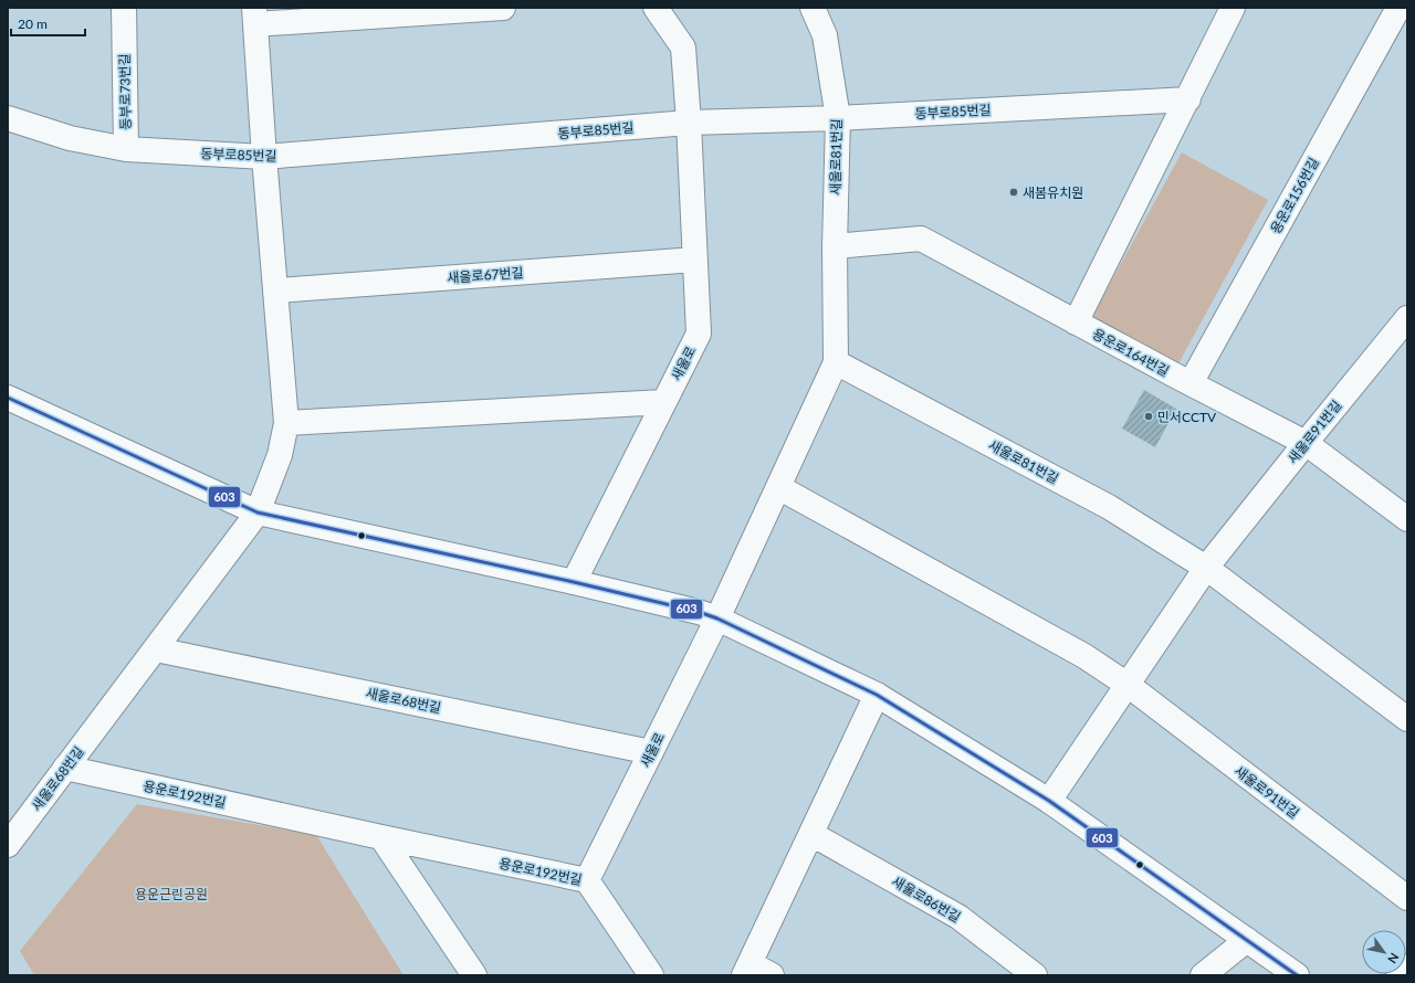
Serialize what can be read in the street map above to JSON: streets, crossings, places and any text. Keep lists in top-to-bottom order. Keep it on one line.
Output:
{"streets":{"street":["동부로73번길","동부로85번길","새울로81번길","용운로156번길","새울로67번길","용운로164번길","새울로","새울로91번길","새울로68번길","용운로192번길","새울로86번길"]},"crossings":[["동부로73번길","동부로85번길"],["동부로85번길","새울로81번길"],["동부로85번길","새울로"],["새울로81번길","용운로164번길"],["새울로81번길","새울로"],["새울로81번길","새울로91번길"],["용운로156번길","용운로164번길"],["새울로67번길","새울로"],["용운로164번길","새울로91번길"],["새울로","새울로68번길"],["새울로","용운로192번길"],["새울로68번길","용운로192번길"]],"parks":["용운근린공원"],"places":["새봄유치원","민서CCTV"],"lines":["transit line 603"],"scale_bar":"20 m","north":"bottom right"}
